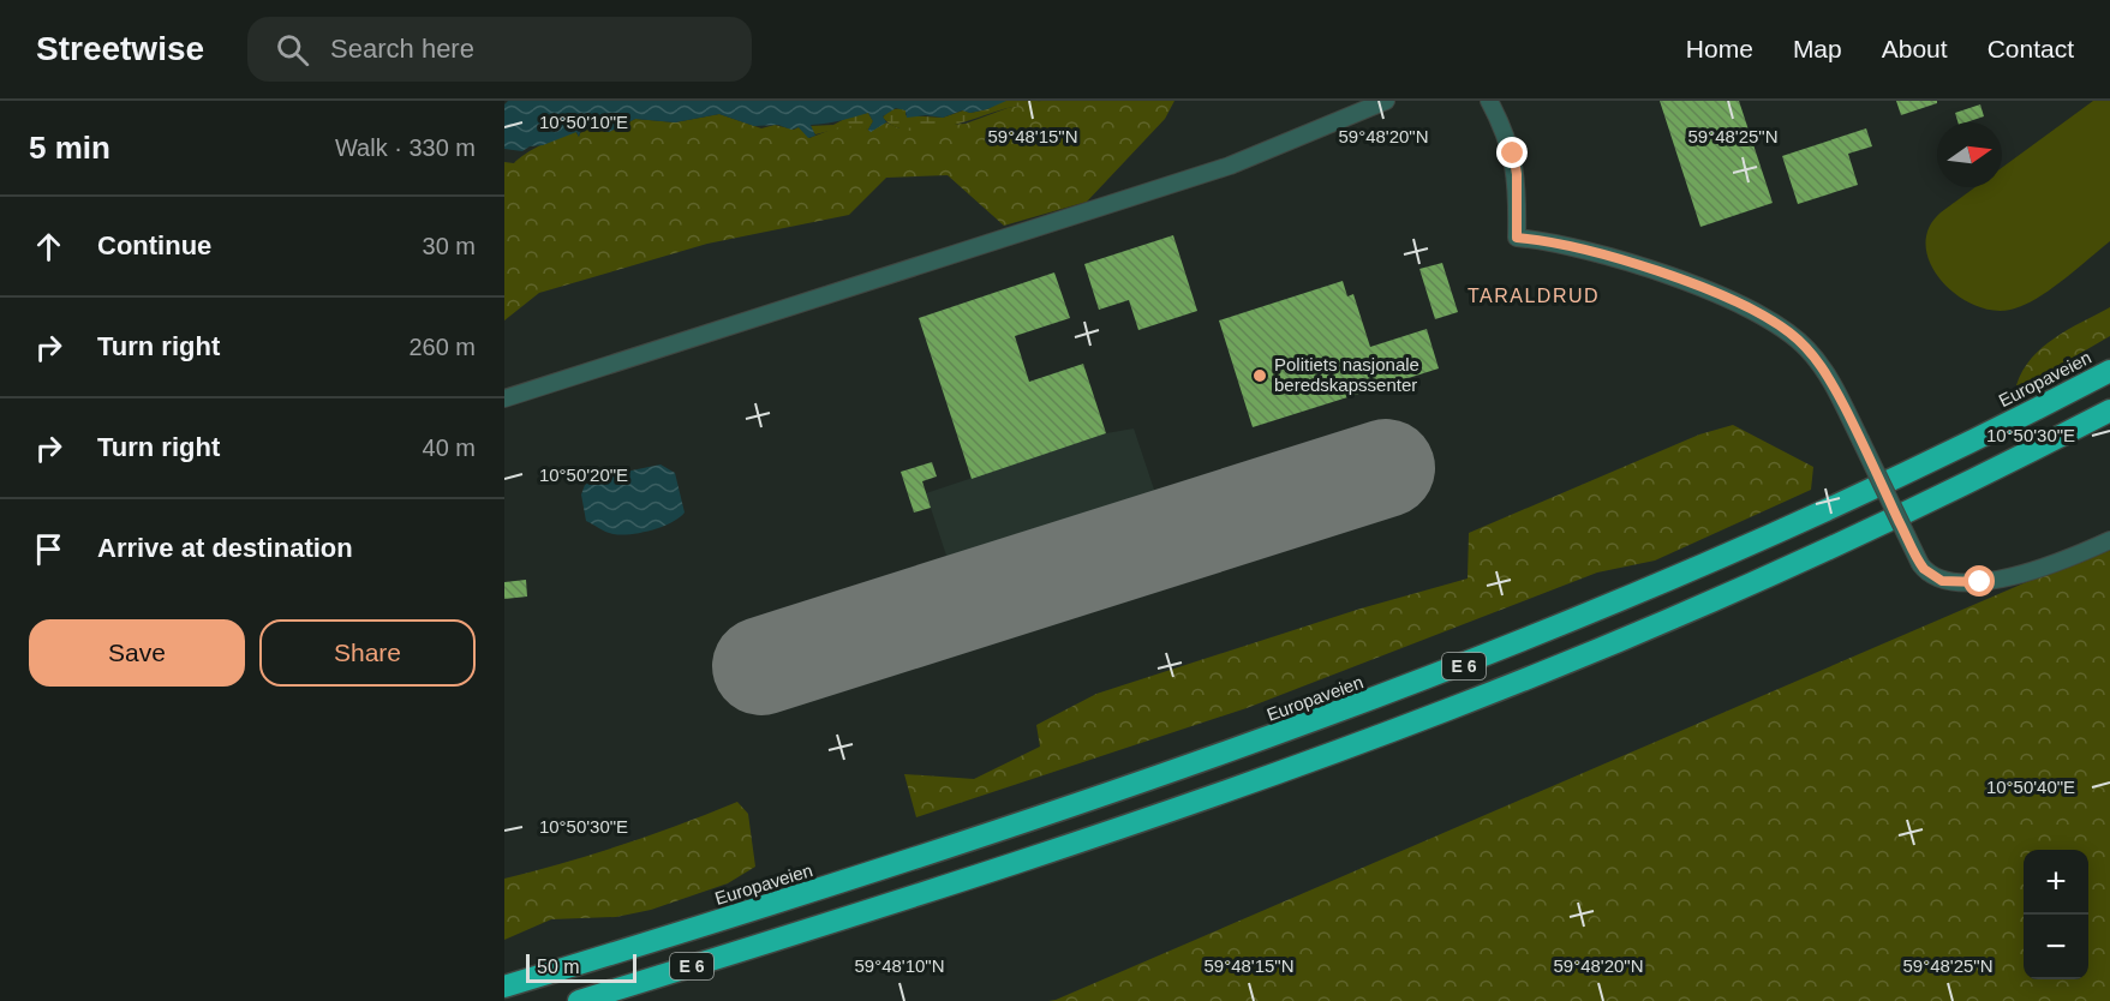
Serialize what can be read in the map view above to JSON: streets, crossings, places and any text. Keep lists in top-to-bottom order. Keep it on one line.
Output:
{"streets":{"highway":["Europaveien","E 6"]},"districts":["TARALDRUD"],"places":["Politiets nasjonale beredskapssenter"],"scale_bar":"50 m","north":"right","page":{"header":"Streetwise","search":"Search here","nav":["Home","Map","About","Contact"],"heading":["5 min","Walk · 330 m"],"list":[["Continue","30 m"],["Turn right","260 m"],["Turn right","40 m"],"Arrive at destination"],"buttons":["Save","Share"],"map_buttons":["+","−"],"scale":"50 m"},"coordinates":["10°50'10\"E","59°48'15\"N","59°48'20\"N","59°48'25\"N","10°50'30\"E","10°50'20\"E","10°50'40\"E","59°48'10\"N"]}
